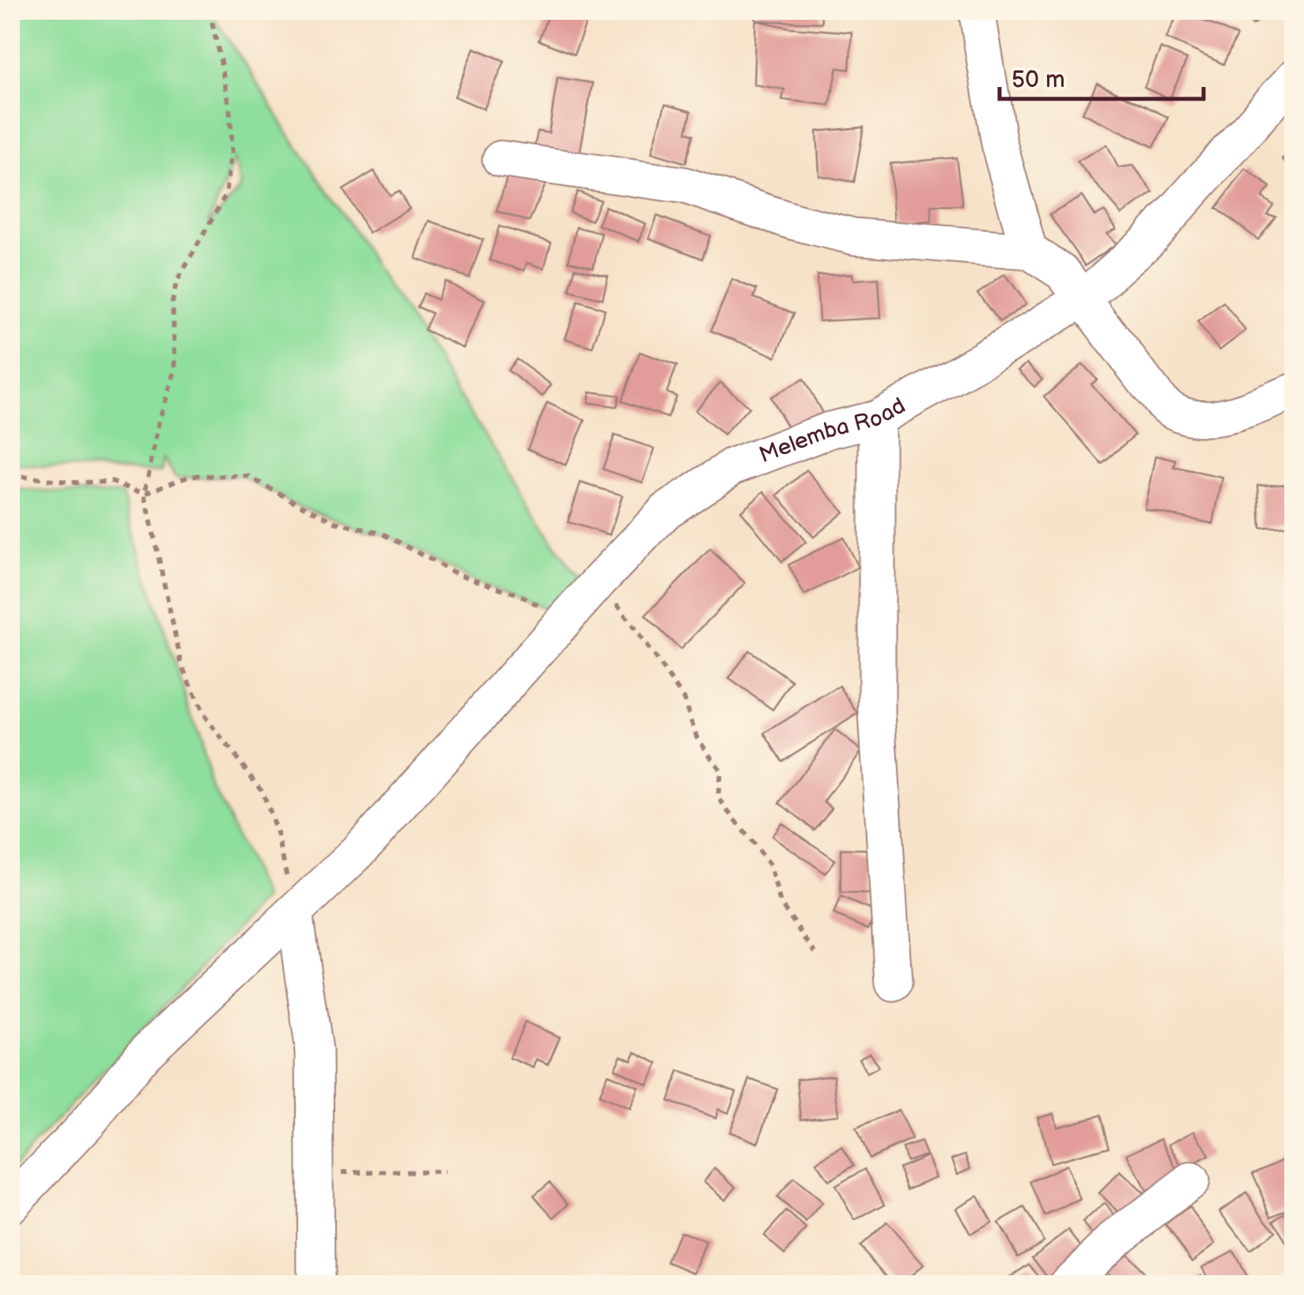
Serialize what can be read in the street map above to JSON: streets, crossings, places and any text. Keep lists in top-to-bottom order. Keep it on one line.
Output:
{"streets":{"street":["Melemba Road"]},"scale_bar":"50 m"}
